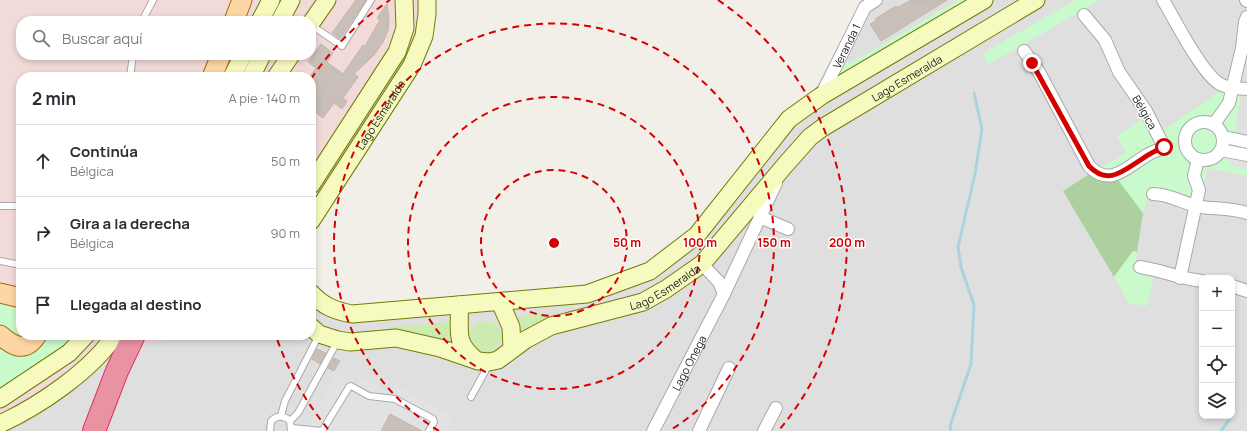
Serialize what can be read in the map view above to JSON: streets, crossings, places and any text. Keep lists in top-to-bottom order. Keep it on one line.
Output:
{"streets":{"street":["Veranda 1","Lago Esmeralda","Bélgica","Lago Onega"]},"crossings":[["Veranda 1","Lago Esmeralda"],["Lago Esmeralda","Lago Onega"]],"page":{"search":"Buscar aquí","heading":["2 min","A pie · 140 m"],"list":[["Continúa","Bélgica","50 m"],["Gira a la derecha","Bélgica","90 m"],"Llegada al destino"],"map_buttons":["+","−"]},"rings":["50 m","100 m","150 m","200 m"]}
